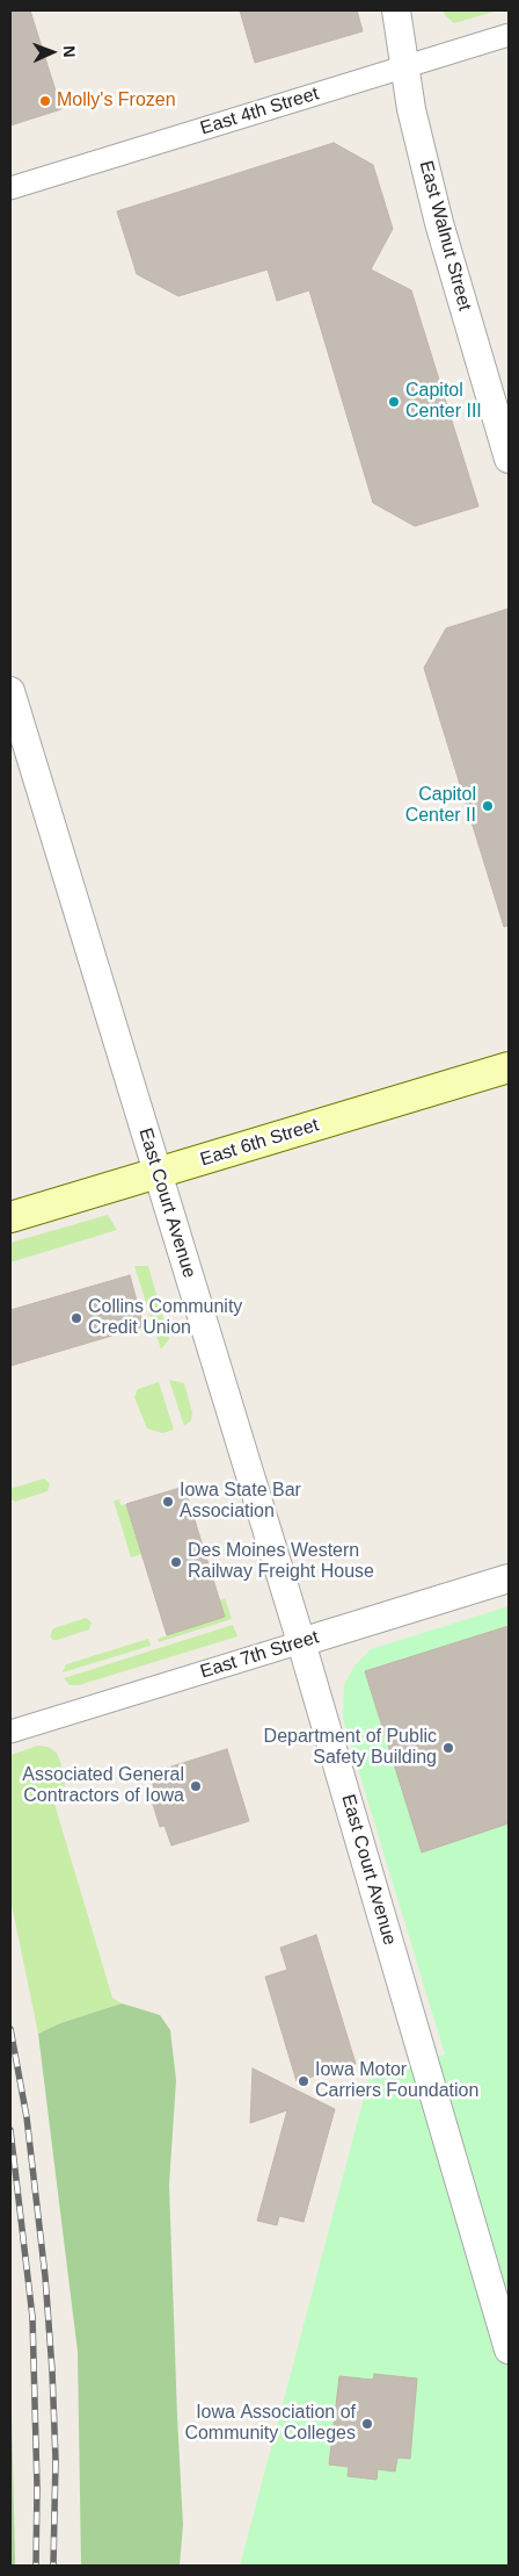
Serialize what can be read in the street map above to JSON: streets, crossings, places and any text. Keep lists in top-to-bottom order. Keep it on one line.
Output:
{"streets":{"main road":["East 6th Street"],"street":["East 4th Street","East Walnut Street","East Court Avenue","East 7th Street"]},"crossings":[["East 4th Street","East Walnut Street"],["East 6th Street","East Court Avenue"],["East Court Avenue","East 7th Street"]],"places":["Molly's Frozen","Capitol Center III","Capitol Center II","Collins Community Credit Union","Iowa State Bar Association","Des Moines Western Railway Freight House","Department of Public Safety Building","Associated General Contractors of Iowa","Iowa Motor Carriers Foundation","Iowa Association of Community Colleges"],"north":"right"}
